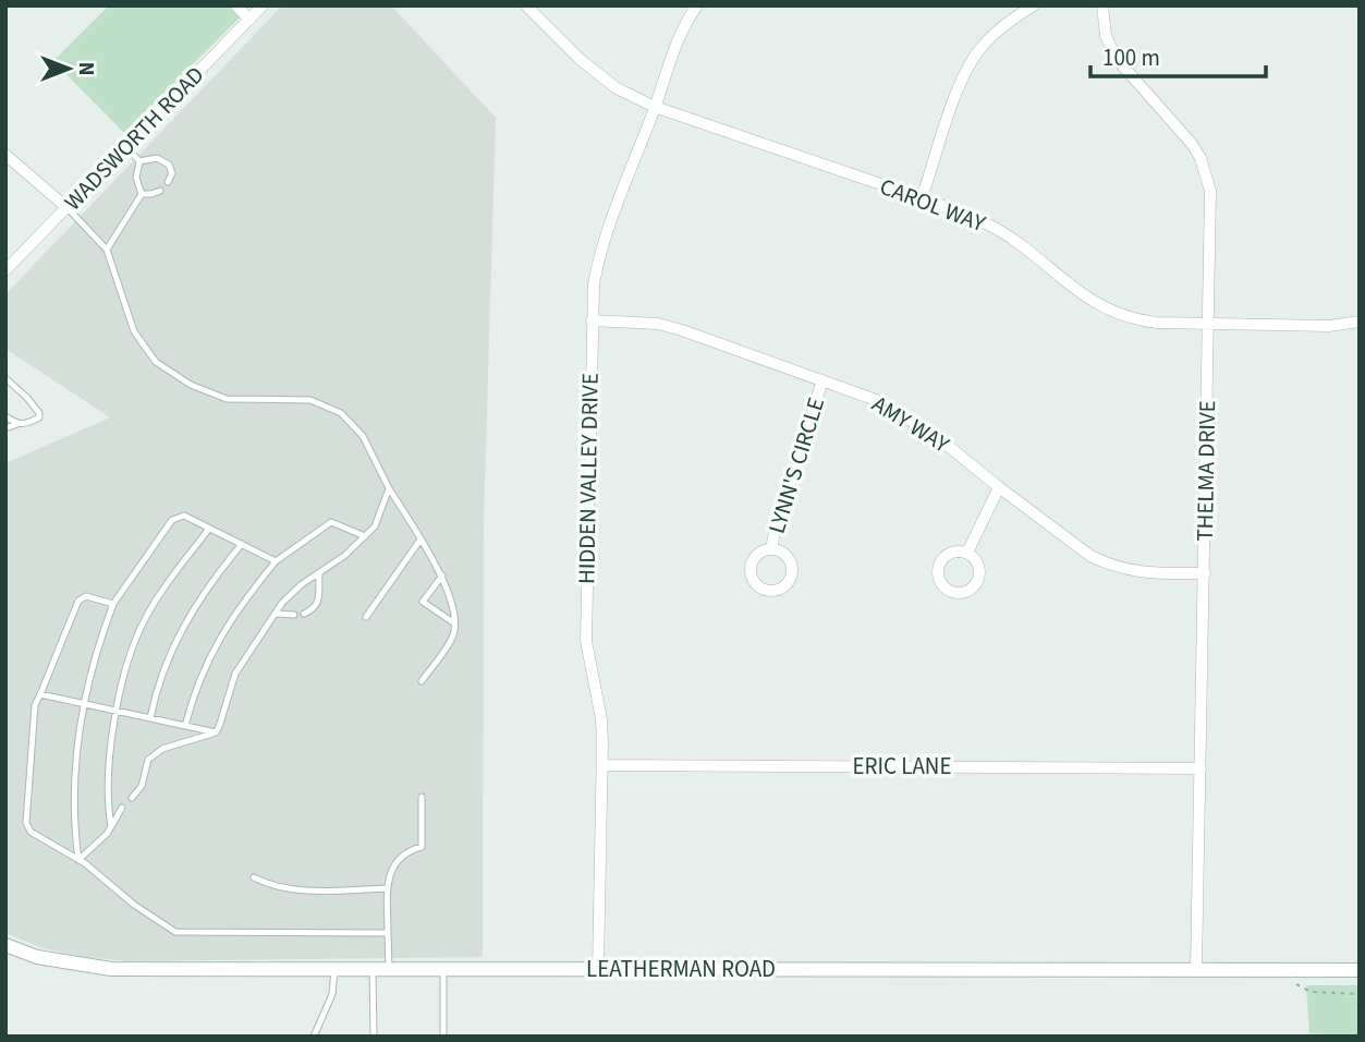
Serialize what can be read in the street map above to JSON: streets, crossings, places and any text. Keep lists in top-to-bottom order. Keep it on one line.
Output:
{"streets":{"street":["WADSWORTH ROAD","CAROL WAY","AMY WAY","LYNN'S CIRCLE","THELMA DRIVE","HIDDEN VALLEY DRIVE","ERIC LANE","LEATHERMAN ROAD"]},"crossings":[["CAROL WAY","THELMA DRIVE"],["CAROL WAY","HIDDEN VALLEY DRIVE"],["AMY WAY","LYNN'S CIRCLE"],["AMY WAY","THELMA DRIVE"],["AMY WAY","HIDDEN VALLEY DRIVE"],["THELMA DRIVE","ERIC LANE"],["THELMA DRIVE","LEATHERMAN ROAD"],["HIDDEN VALLEY DRIVE","ERIC LANE"],["HIDDEN VALLEY DRIVE","LEATHERMAN ROAD"]],"scale_bar":"100 m","north":"right"}
